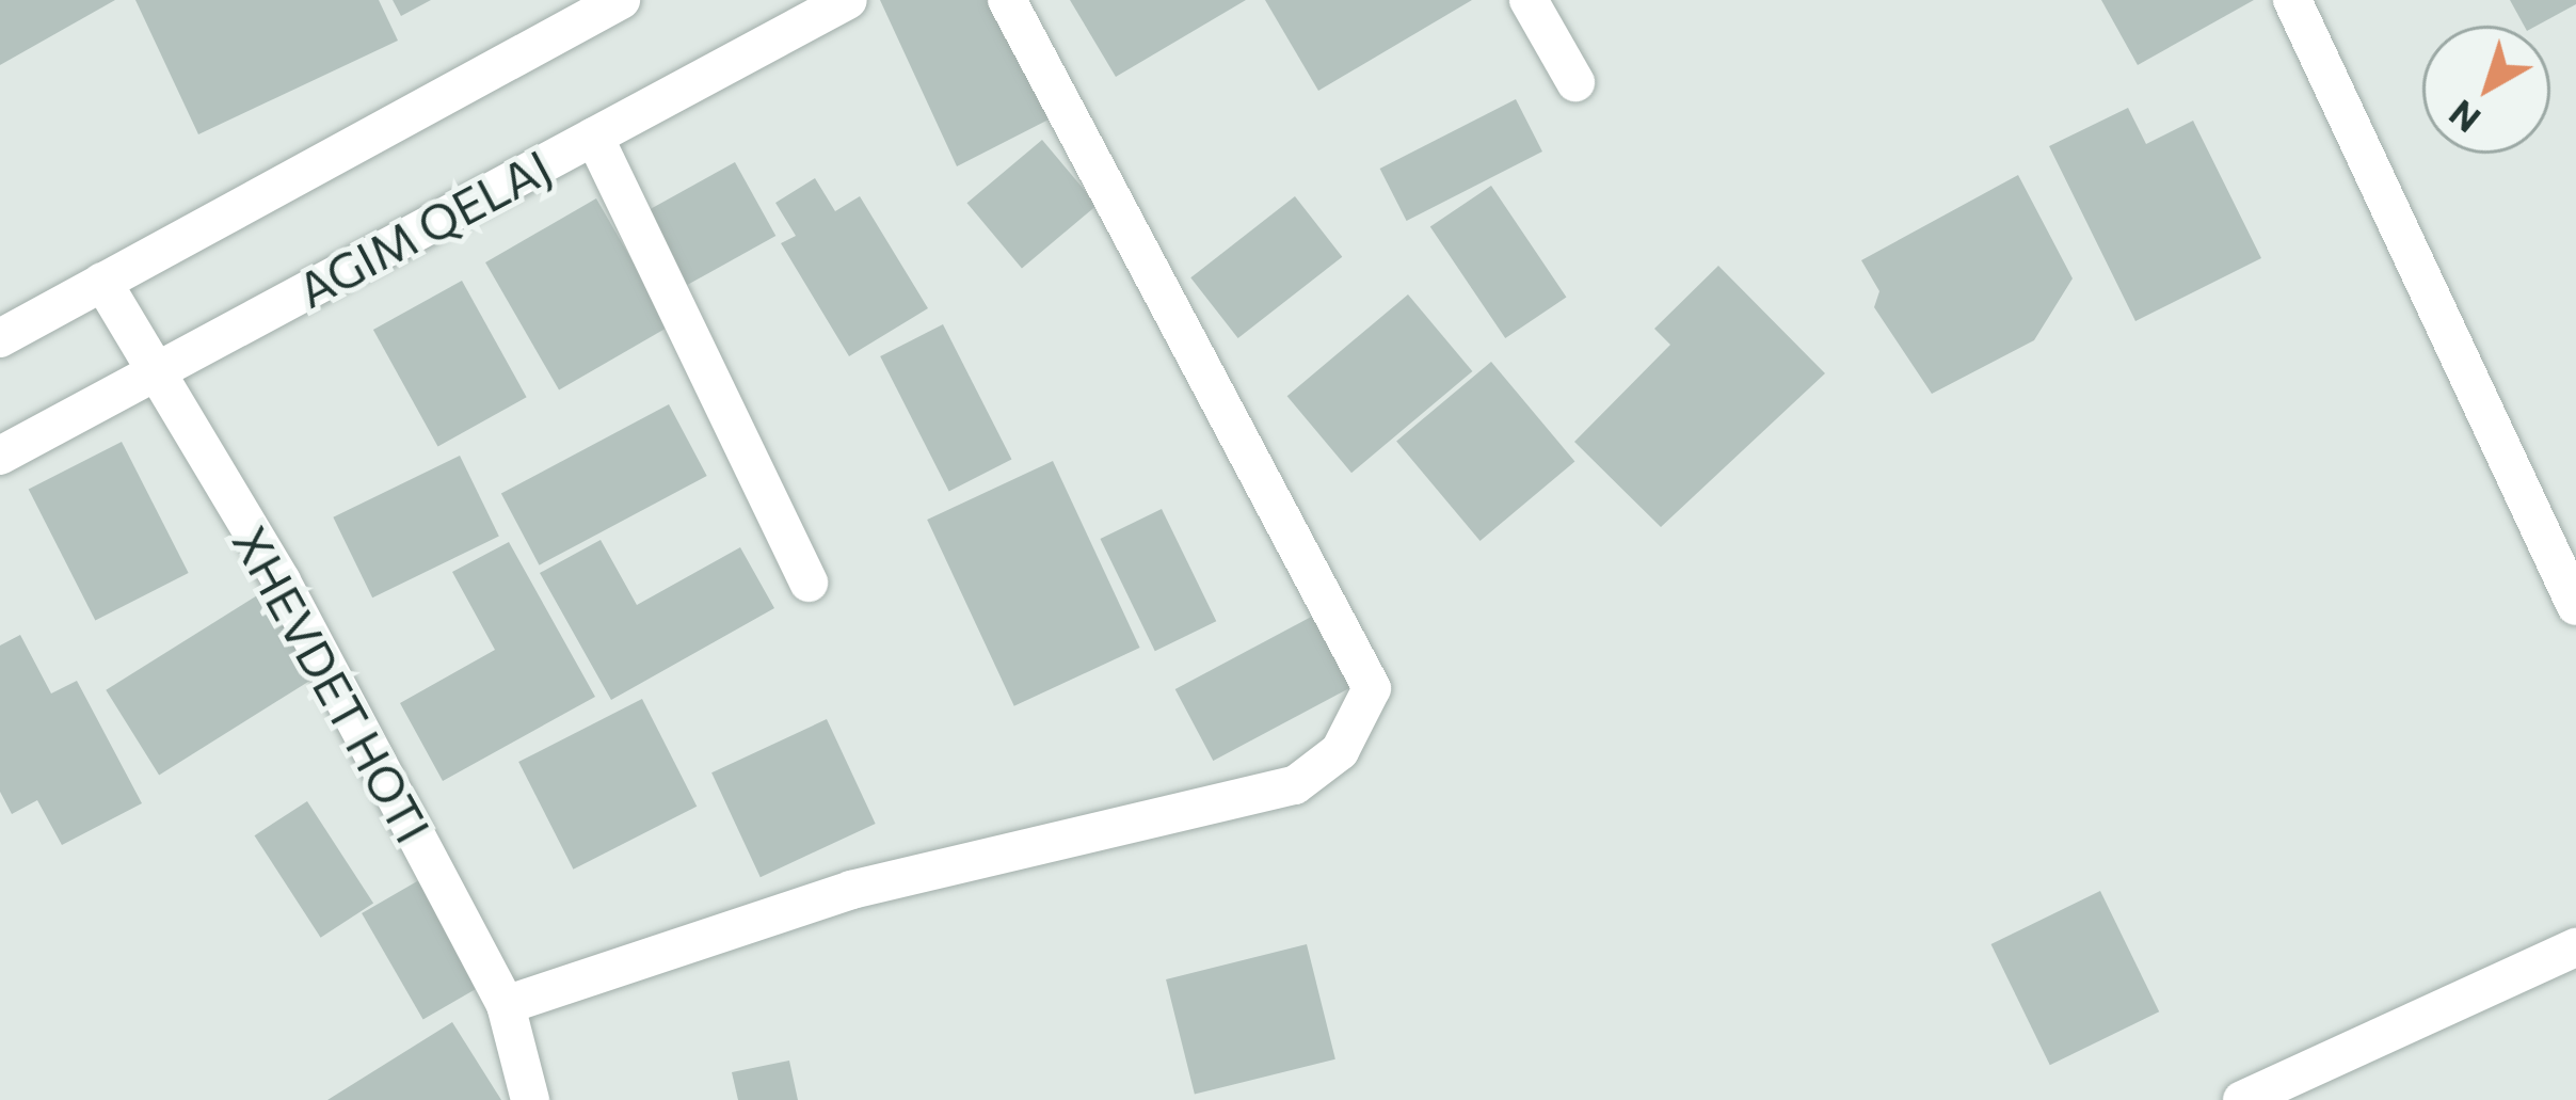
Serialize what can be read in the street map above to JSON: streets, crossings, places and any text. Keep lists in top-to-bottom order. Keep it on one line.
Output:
{"streets":{"street":["AGIM QELAJ","XHEVDET HOTI"]},"crossings":[["AGIM QELAJ","XHEVDET HOTI"]],"north":"bottom left"}
